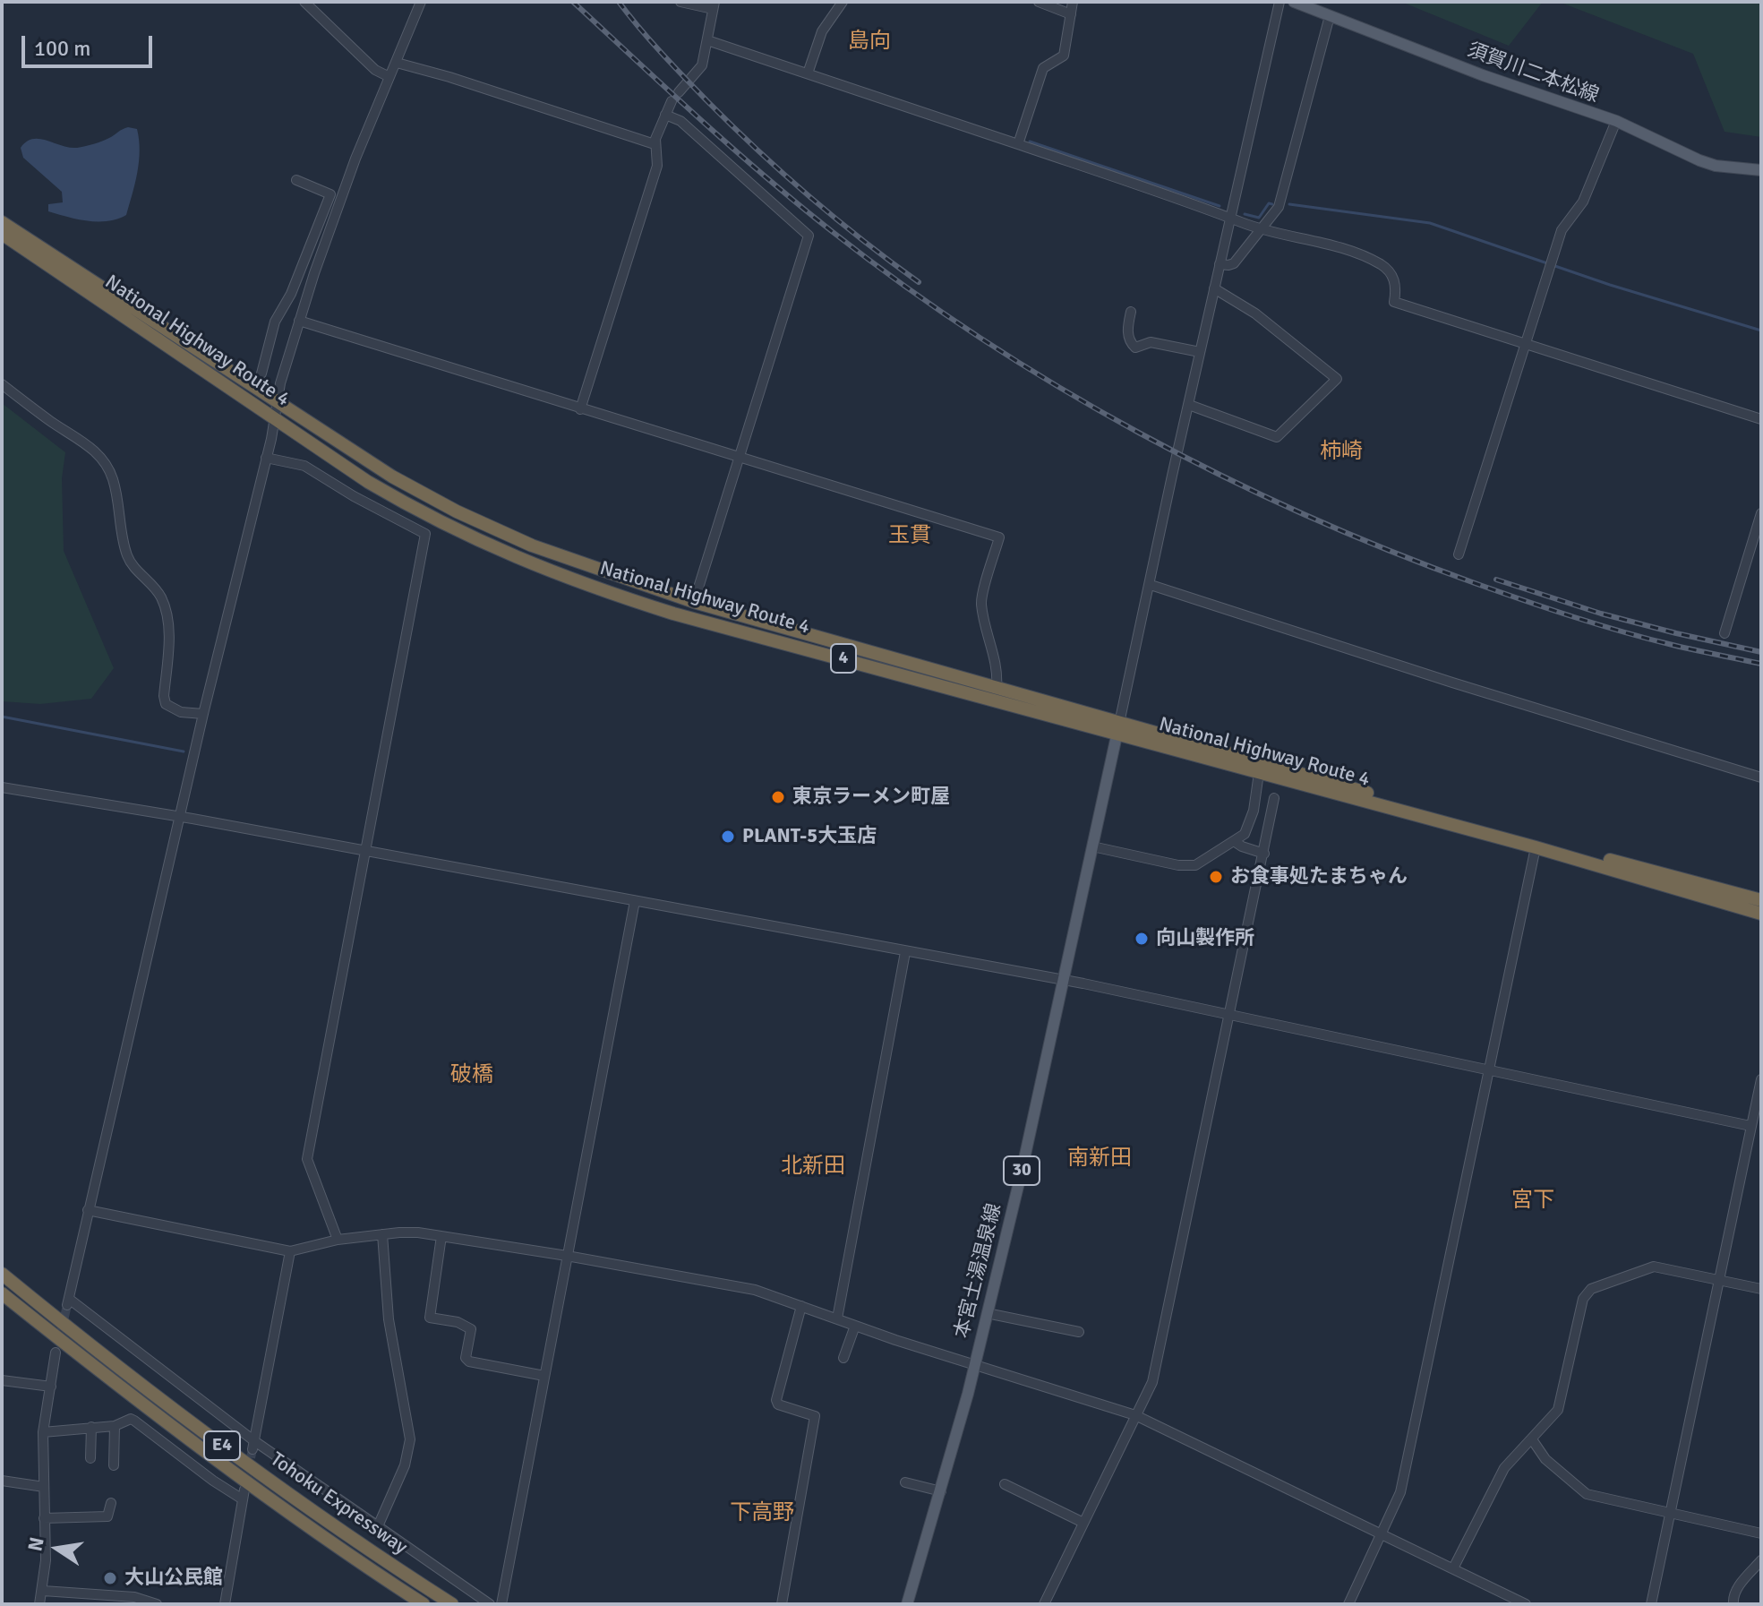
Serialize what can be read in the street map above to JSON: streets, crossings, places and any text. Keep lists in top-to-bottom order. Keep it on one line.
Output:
{"streets":{"highway":["National Highway Route 4","4","E4","Tohoku Expressway"],"main road":["須賀川二本松線","30","本宮土湯温泉線"]},"crossings":[["National Highway Route 4","本宮土湯温泉線"]],"districts":["島向","柿崎","玉貫","破橋","南新田","北新田","宮下","下高野"],"places":["東京ラーメン町屋","PLANT-5大玉店","お食事処たまちゃん","向山製作所","大山公民館"],"scale_bar":"100 m","north":"left"}
